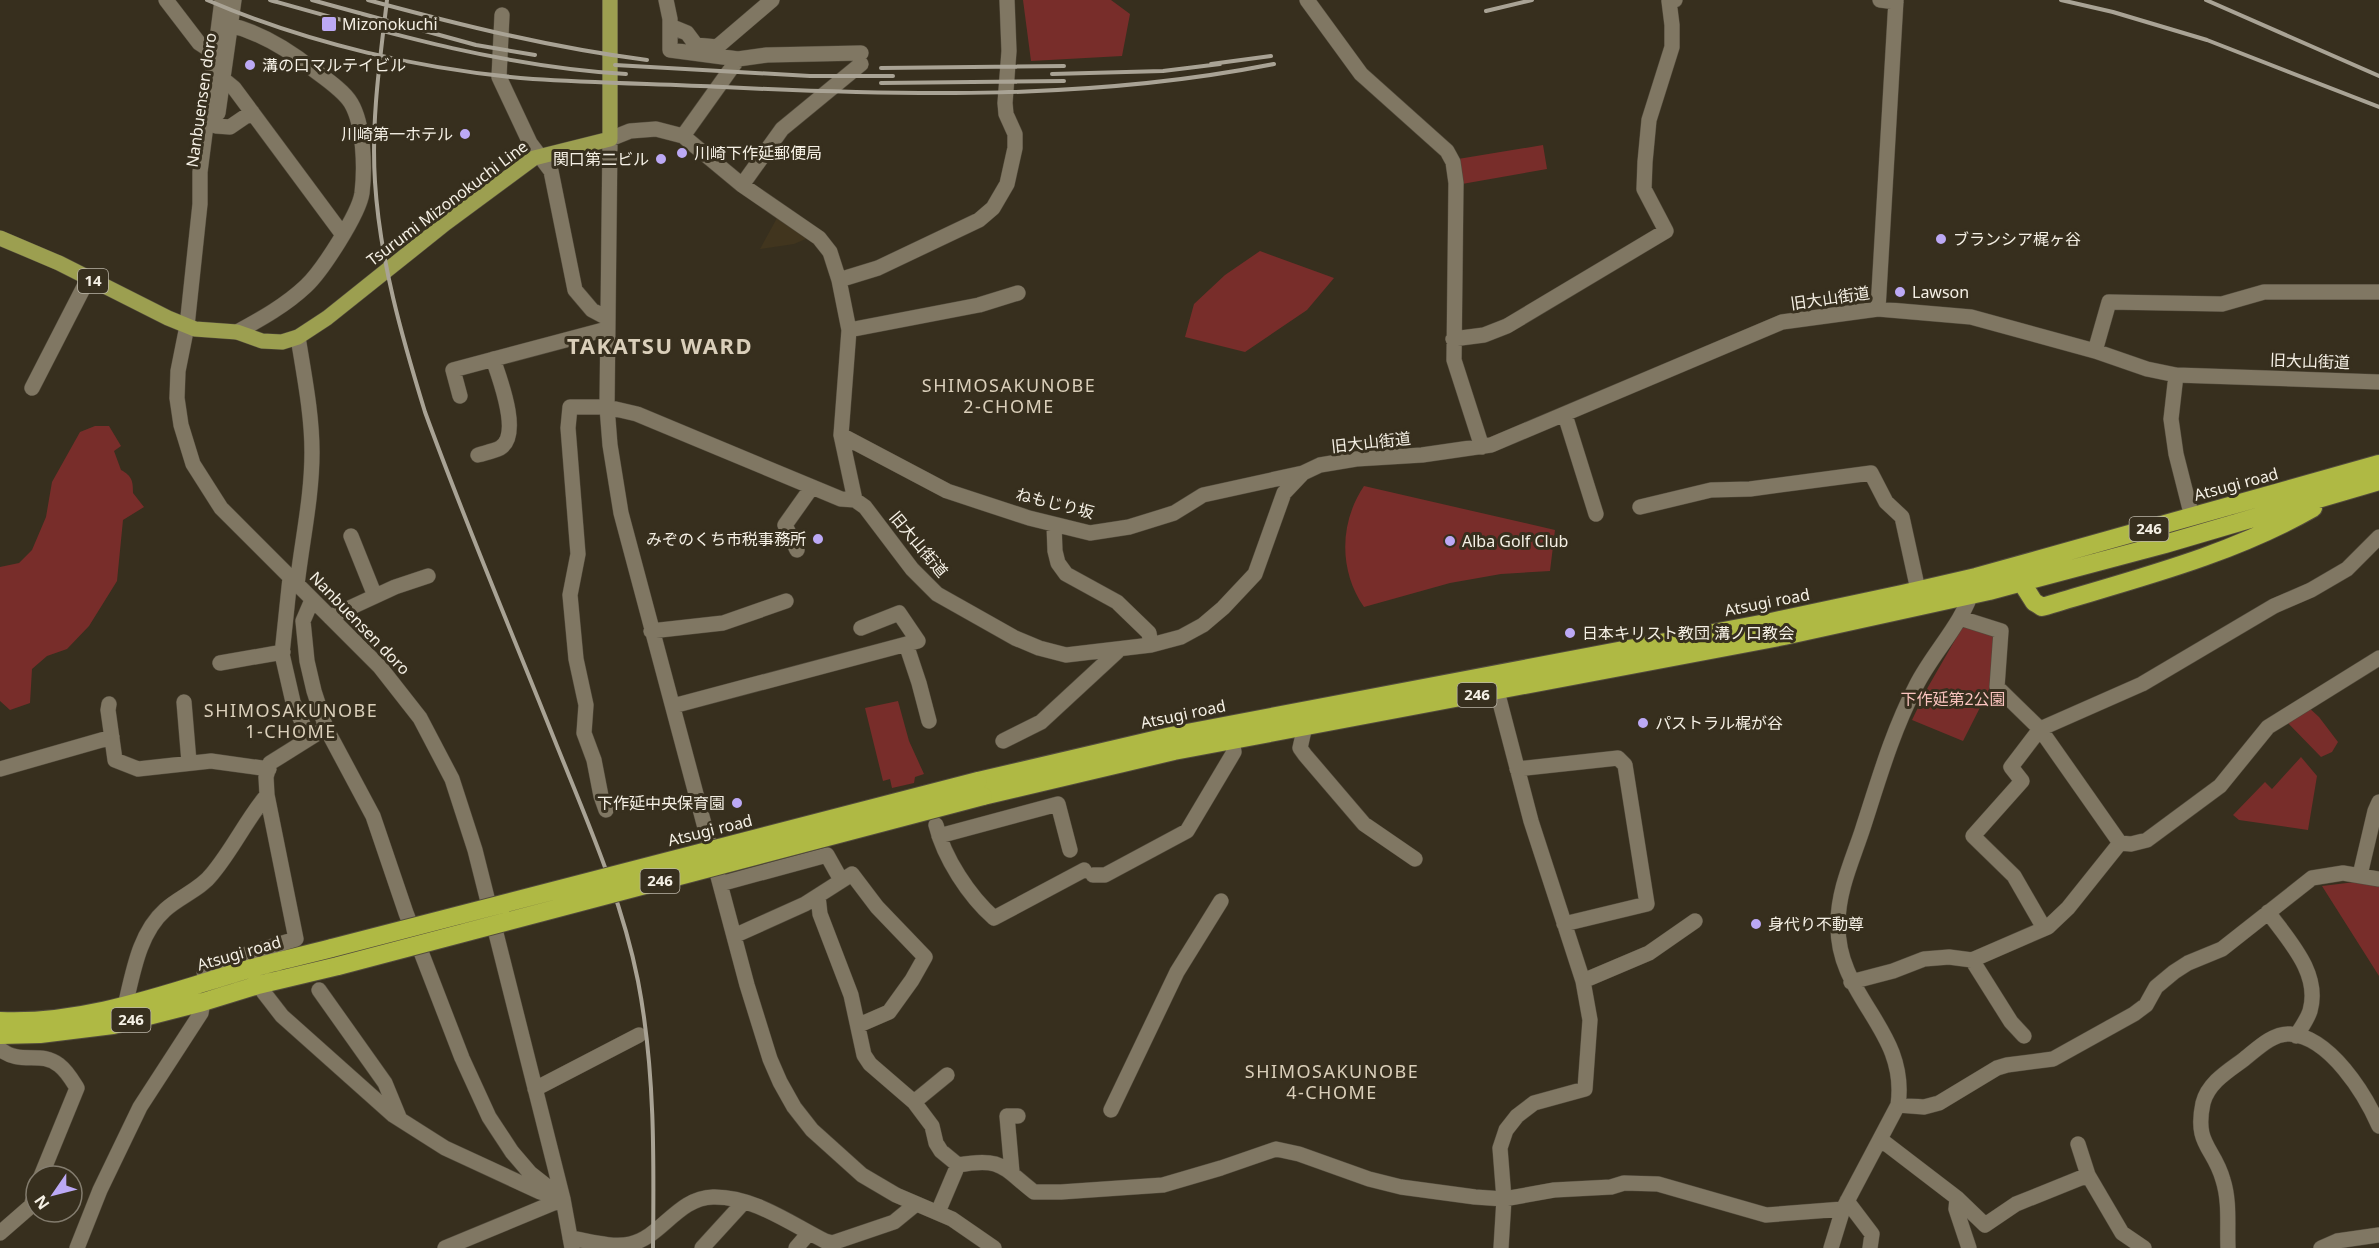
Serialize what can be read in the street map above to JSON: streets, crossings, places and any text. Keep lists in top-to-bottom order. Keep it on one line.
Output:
{"streets":{"highway":["Atsugi road","246"],"main road":["Tsurumi Mizonokuchi Line","14"],"street":["Nanbuensen doro","旧大山街道","ねもじり坂"]},"crossings":[["Nanbuensen doro","Tsurumi Mizonokuchi Line"],["Nanbuensen doro","14"],["Tsurumi Mizonokuchi Line","14"],["旧大山街道","ねもじり坂"],["Atsugi road","246"]],"districts":["TAKATSU WARD","SHIMOSAKUNOBE 2-CHOME","SHIMOSAKUNOBE 1-CHOME","SHIMOSAKUNOBE 4-CHOME"],"parks":["下作延第2公園"],"places":{"transit":["Mizonokuchi"],"other":["溝の口マルテイビル","川崎第一ホテル","川崎下作延郵便局","関口第二ビル","ブランシア梶ヶ谷","Lawson","みぞのくち市税事務所","Alba Golf Club","日本キリスト教団 溝ノ口教会","パストラル梶が谷","下作延中央保育園","身代り不動尊"]},"north":"bottom left"}
